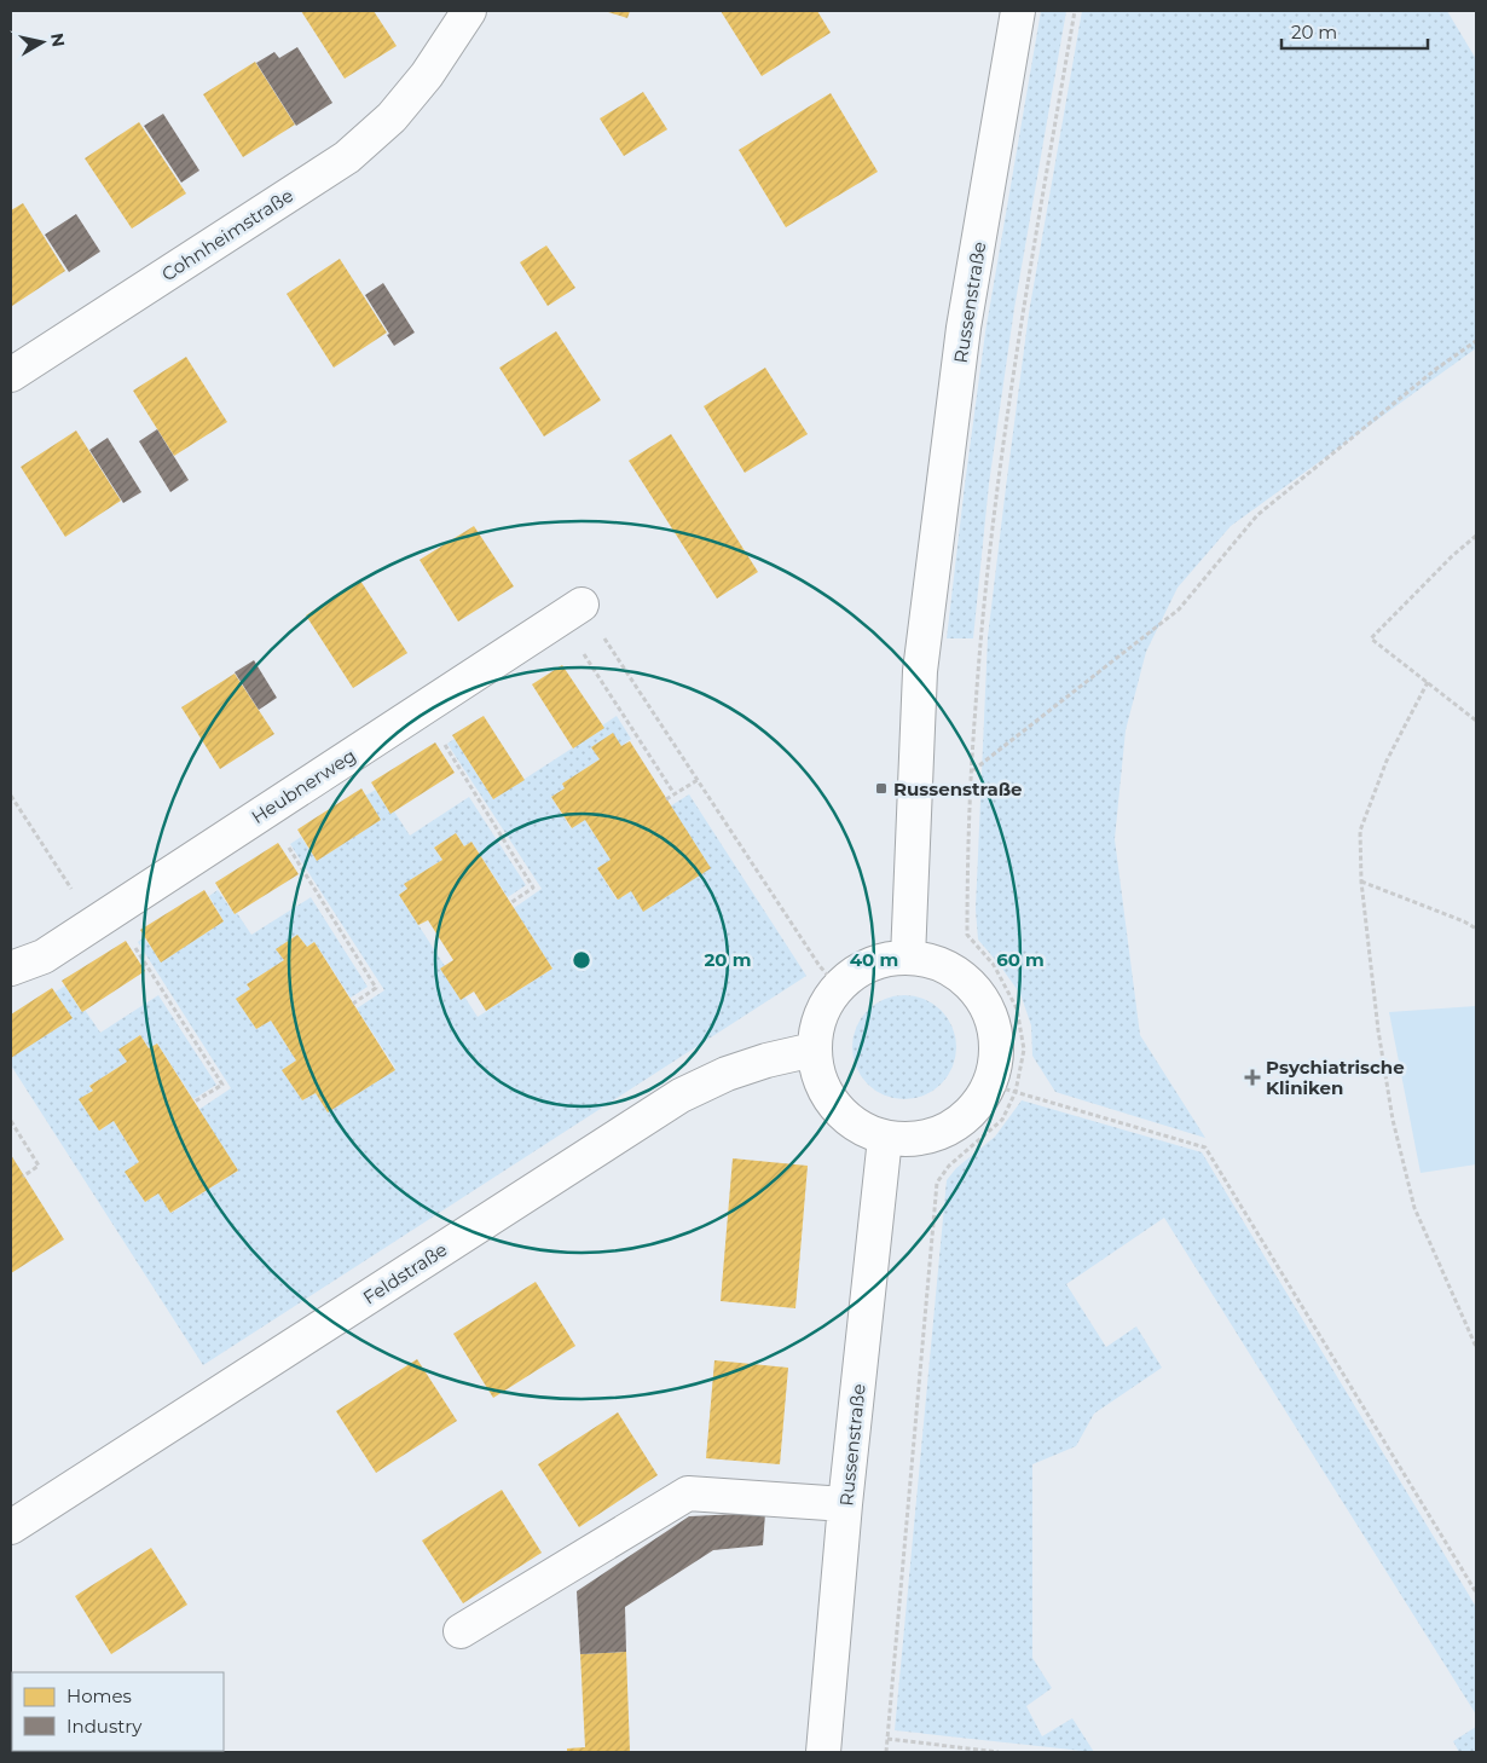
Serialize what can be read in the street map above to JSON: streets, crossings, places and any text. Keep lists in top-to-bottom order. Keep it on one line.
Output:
{"streets":{"street":["Cohnheimstraße","Russenstraße","Heubnerweg","Feldstraße"]},"crossings":[["Russenstraße","Feldstraße"]],"places":{"transit":["Russenstraße"],"health":["Psychiatrische Kliniken"]},"legend":["Homes","Industry"],"scale_bar":"20 m","north":"right","rings":["20 m","40 m","60 m"]}
